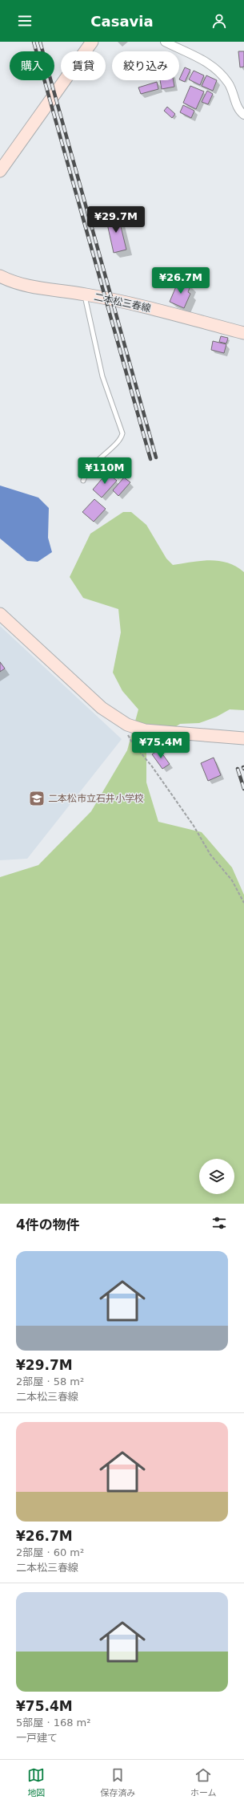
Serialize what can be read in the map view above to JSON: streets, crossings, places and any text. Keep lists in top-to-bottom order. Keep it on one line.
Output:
{"streets":{"street":["二本松三春線"]},"places":{"school or university":["二本松市立石井小学校"]},"page":{"header":"Casavia","chip":["購入","賃貸","絞り込み"],"price":["¥29.7M","¥26.7M","¥110M","¥75.4M"],"heading":"4件の物件","list":[{"name":"¥29.7M","note":"2部屋 · 58 m² · 二本松三春線"},{"name":"¥26.7M","note":"2部屋 · 60 m² · 二本松三春線"},{"name":"¥75.4M","note":"5部屋 · 168 m² · 一戸建て"}],"tabs":["地図","保存済み","ホーム"]}}
